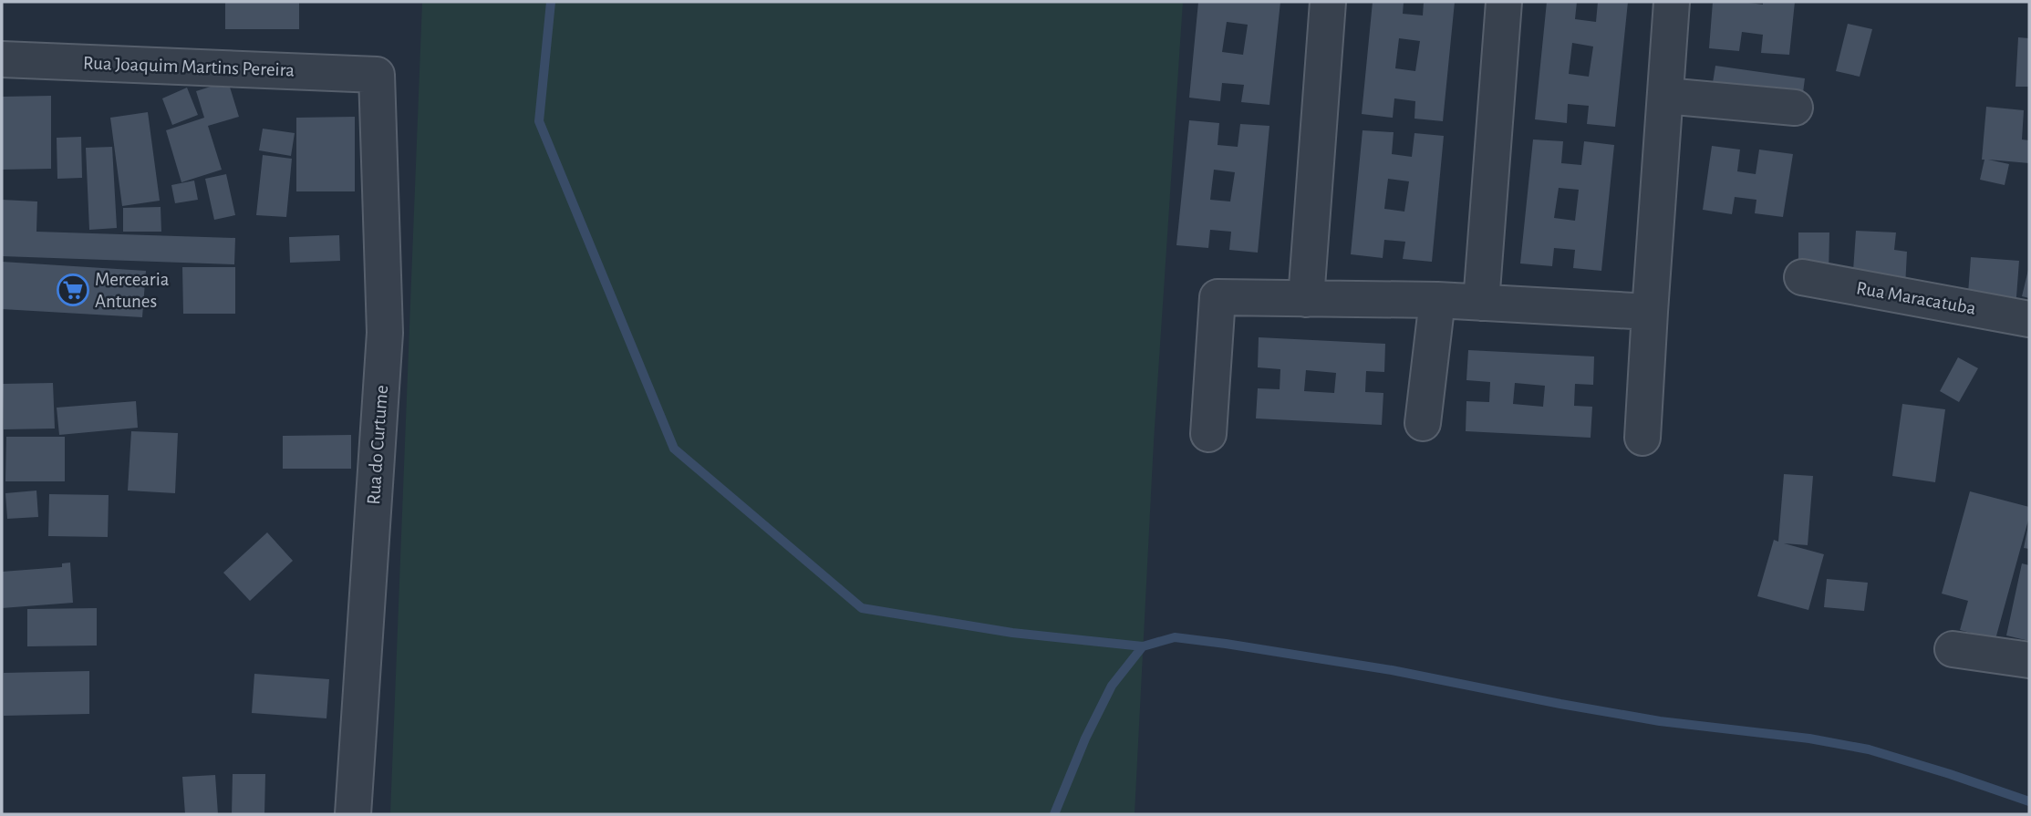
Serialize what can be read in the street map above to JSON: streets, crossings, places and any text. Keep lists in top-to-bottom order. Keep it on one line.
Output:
{"streets":{"street":["Rua Joaquim Martins Pereira","Rua Maracatuba","Rua do Curtume"]},"crossings":[["Rua Joaquim Martins Pereira","Rua do Curtume"]],"places":{"supermarket":["Mercearia Antunes"]}}
